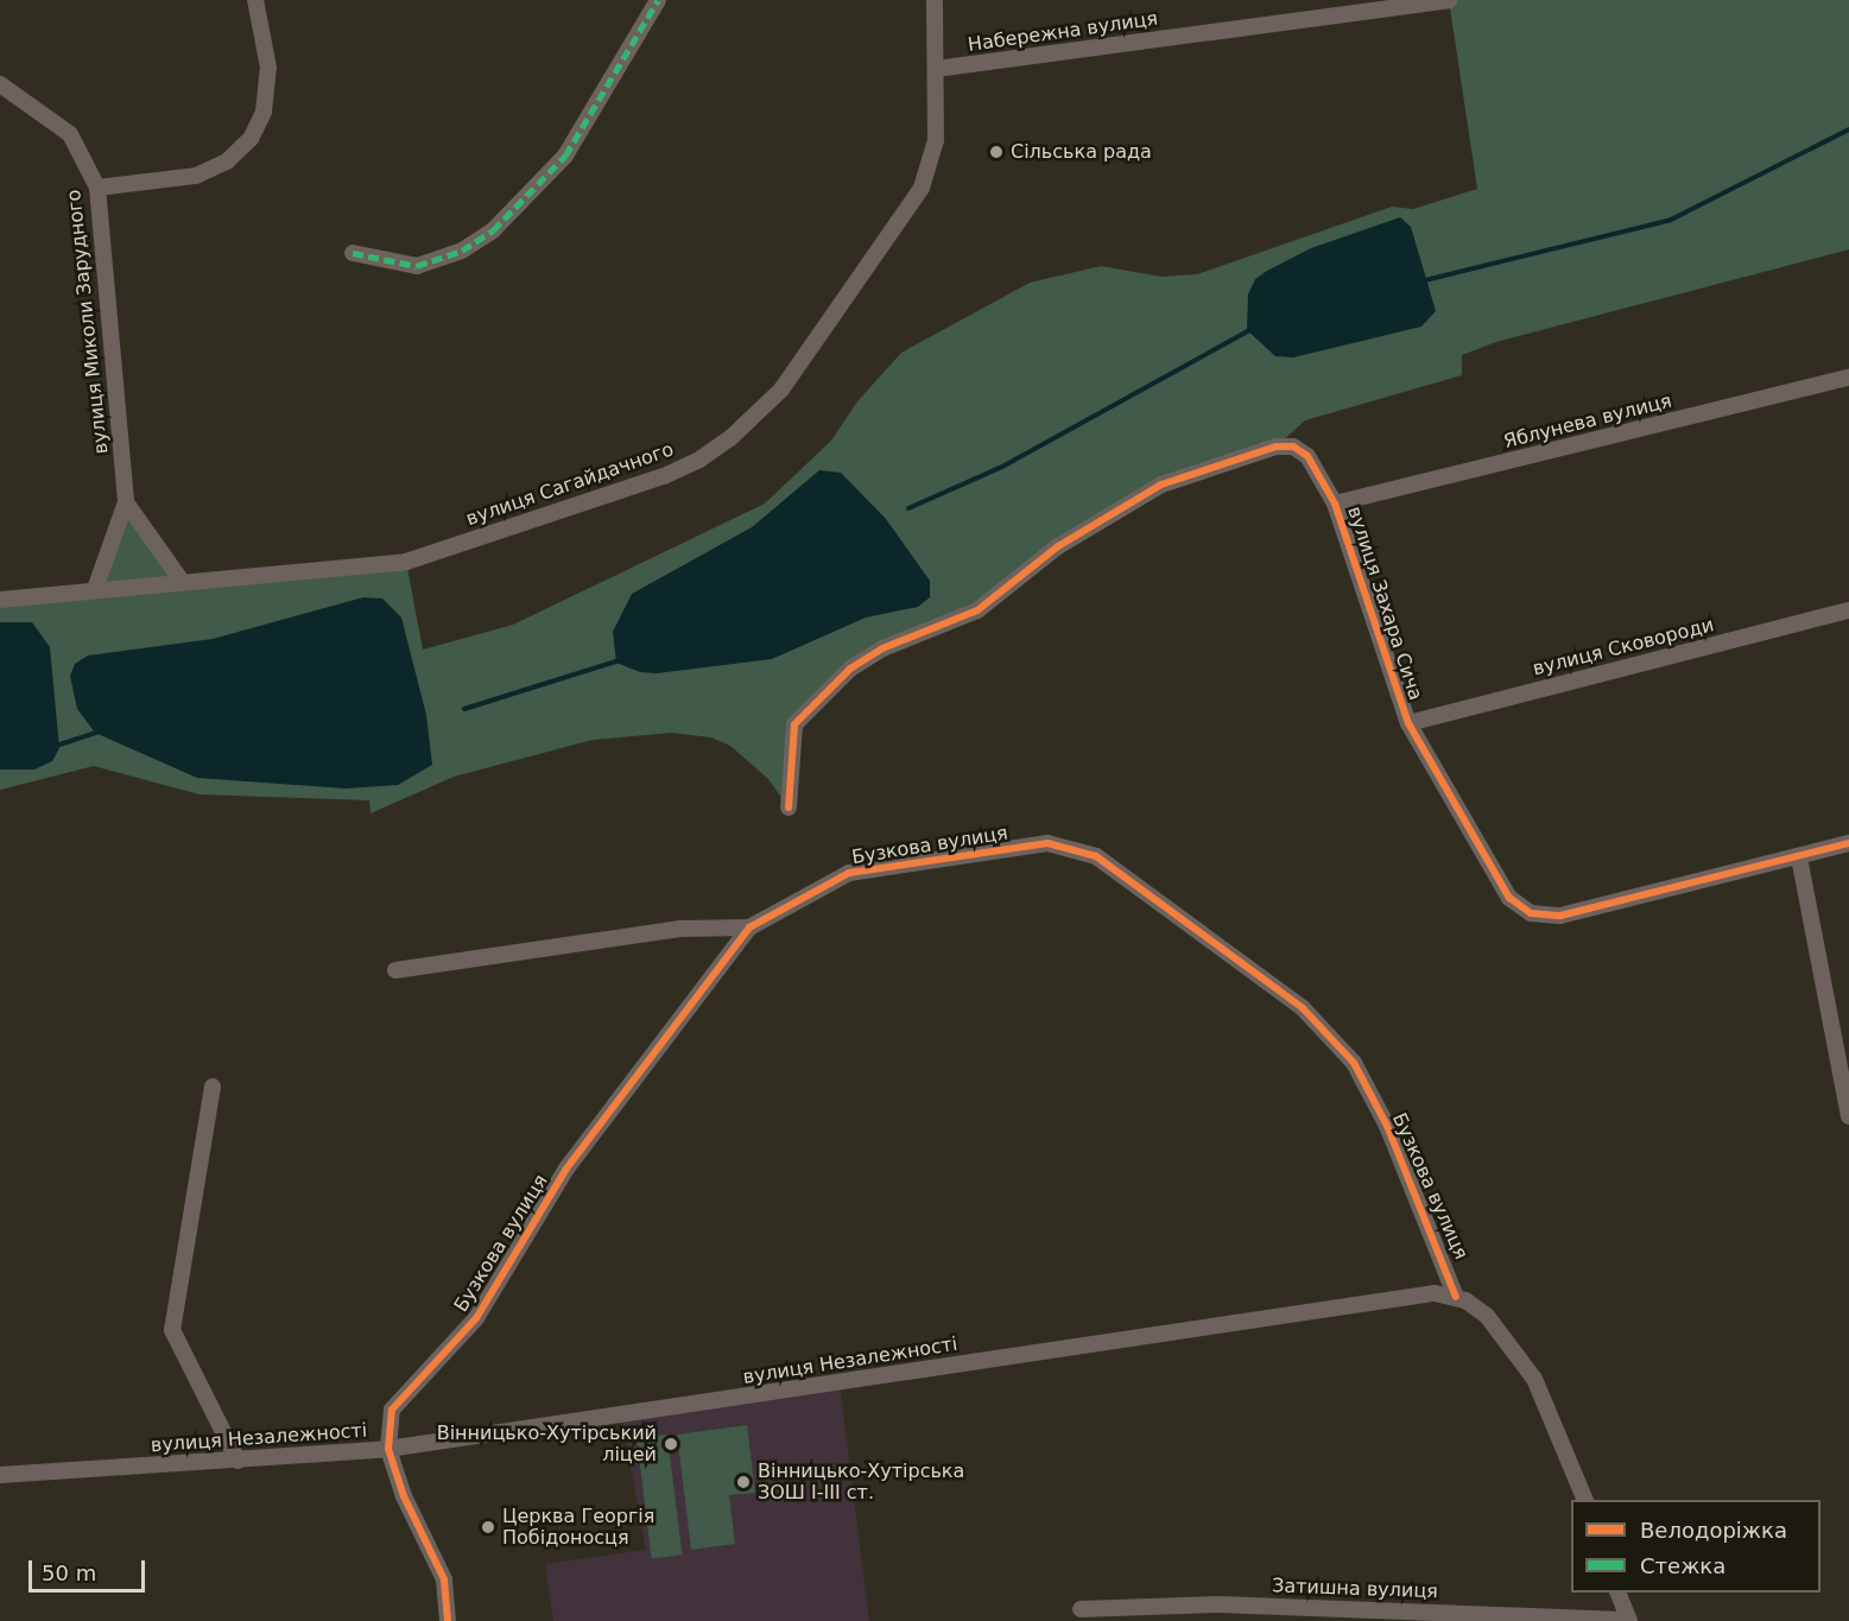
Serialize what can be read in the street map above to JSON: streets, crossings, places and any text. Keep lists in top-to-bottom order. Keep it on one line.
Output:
{"streets":{"street":["Набережна вулиця","вулиця Миколи Зарудного","Яблунева вулиця","вулиця Сагайдачного","вулиця Захара Сича","вулиця Сковороди","Бузкова вулиця","вулиця Незалежності","Затишна вулиця"]},"crossings":[["Набережна вулиця","вулиця Сагайдачного"],["Яблунева вулиця","вулиця Захара Сича"],["вулиця Захара Сича","вулиця Сковороди"],["Бузкова вулиця","вулиця Незалежності"]],"places":["Сільська рада","Вінницько-Хутірський ліцей","Вінницько-Хутірська ЗОШ І-ІІІ ст.","Церква Георгія Побідоносця"],"legend":["Велодоріжка","Стежка"],"scale_bar":"50 m"}
